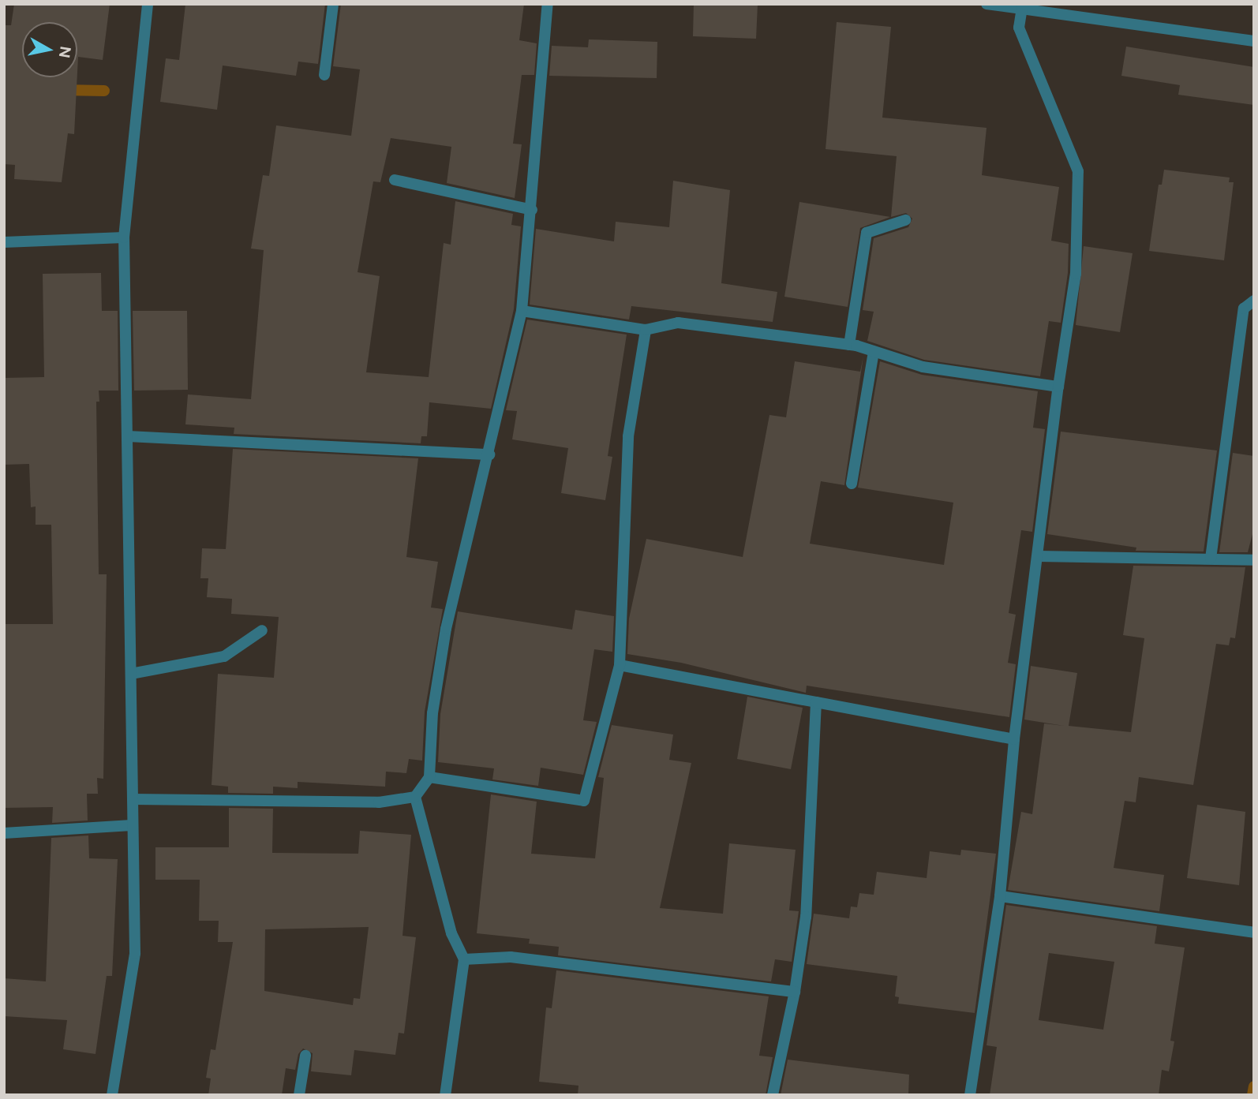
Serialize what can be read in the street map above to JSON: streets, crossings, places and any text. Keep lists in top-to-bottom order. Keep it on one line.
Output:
{"north":"right"}
